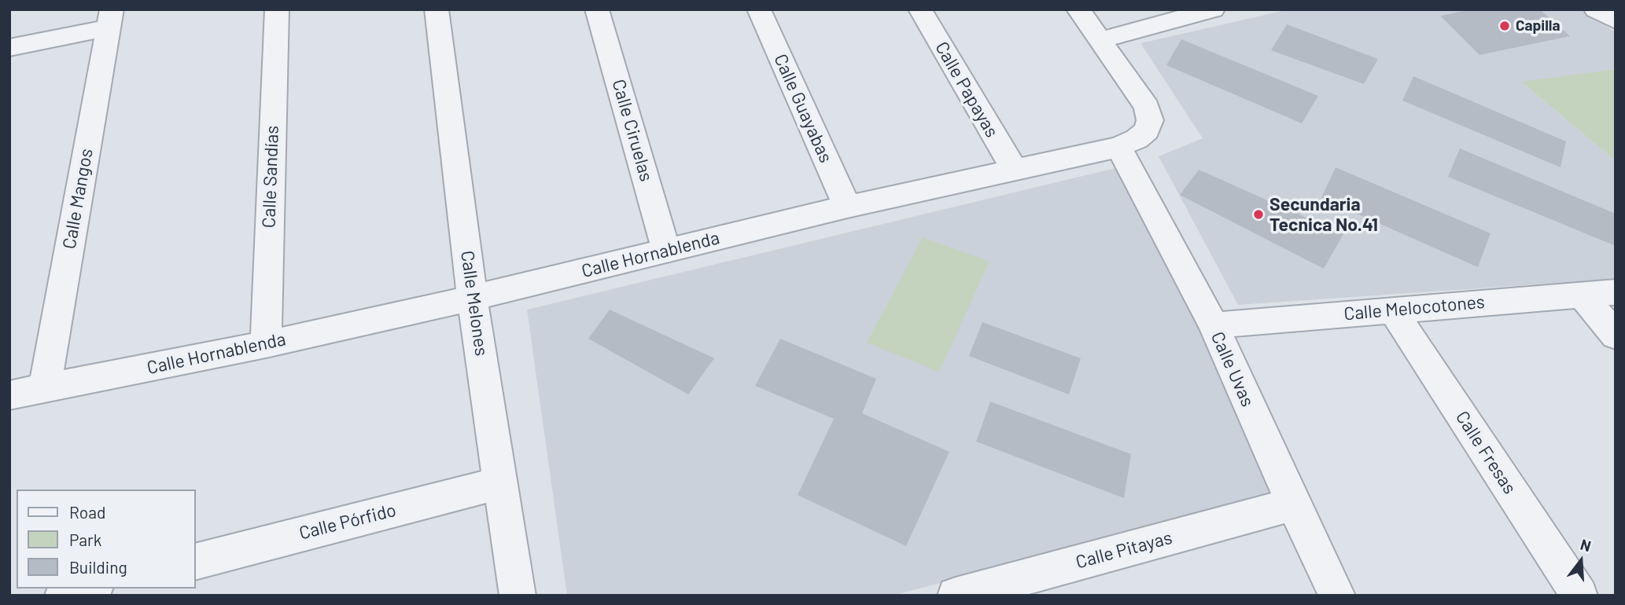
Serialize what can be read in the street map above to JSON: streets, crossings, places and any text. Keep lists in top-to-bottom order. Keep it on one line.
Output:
{"streets":{"street":["Calle Papayas","Calle Guayabas","Calle Ciruelas","Calle Sandías","Calle Mangos","Calle Hornablenda","Calle Melones","Calle Melocotones","Calle Uvas","Calle Fresas","Calle Pórfido","Calle Pitayas"]},"crossings":[["Calle Papayas","Calle Hornablenda"],["Calle Guayabas","Calle Hornablenda"],["Calle Ciruelas","Calle Hornablenda"],["Calle Sandías","Calle Hornablenda"],["Calle Mangos","Calle Hornablenda"],["Calle Hornablenda","Calle Melones"],["Calle Hornablenda","Calle Uvas"],["Calle Melones","Calle Pórfido"],["Calle Melocotones","Calle Uvas"],["Calle Melocotones","Calle Fresas"],["Calle Uvas","Calle Pitayas"]],"places":["Capilla","Secundaria Tecnica No.41"],"legend":["Road","Park","Building"],"north":"top"}
